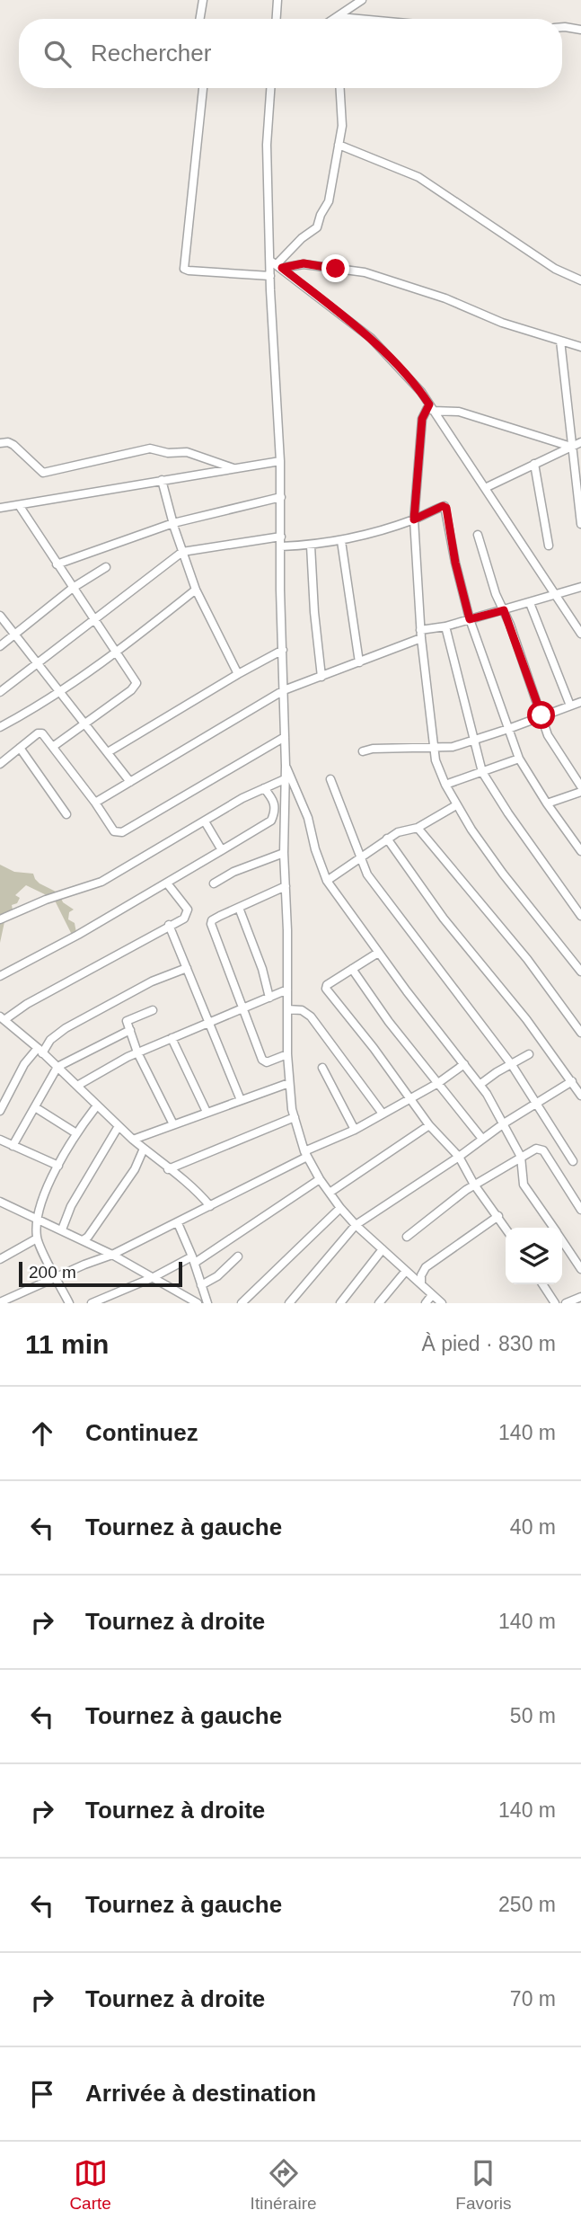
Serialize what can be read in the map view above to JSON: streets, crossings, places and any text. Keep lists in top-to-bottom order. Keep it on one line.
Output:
{"scale_bar":"200 m","page":{"search":"Rechercher","scale":"200 m","heading":["11 min","À pied · 830 m"],"list":[["Continuez","140 m"],["Tournez à gauche","40 m"],["Tournez à droite","140 m"],["Tournez à gauche","50 m"],["Tournez à droite","140 m"],["Tournez à gauche","250 m"],["Tournez à droite","70 m"],"Arrivée à destination"],"nav":["Carte","Itinéraire","Favoris"]}}
